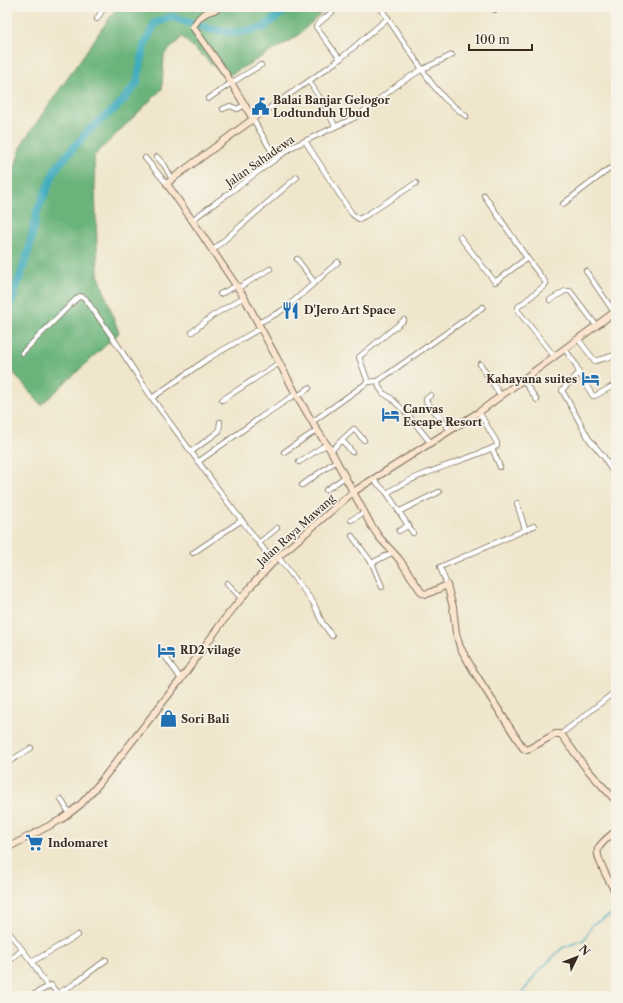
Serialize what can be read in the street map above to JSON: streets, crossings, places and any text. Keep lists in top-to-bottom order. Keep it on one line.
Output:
{"streets":{"street":["Jalan Sahadewa","Jalan Raya Mawang"]},"places":{"public building":["Balai Banjar Gelogor Lodtunduh Ubud"],"restaurant":["D'Jero Art Space"],"hotel":["Kahayana suites","Canvas Escape Resort","RD2 vilage"],"shop":["Sori Bali"],"supermarket":["Indomaret"]},"scale_bar":"100 m","north":"top right"}
